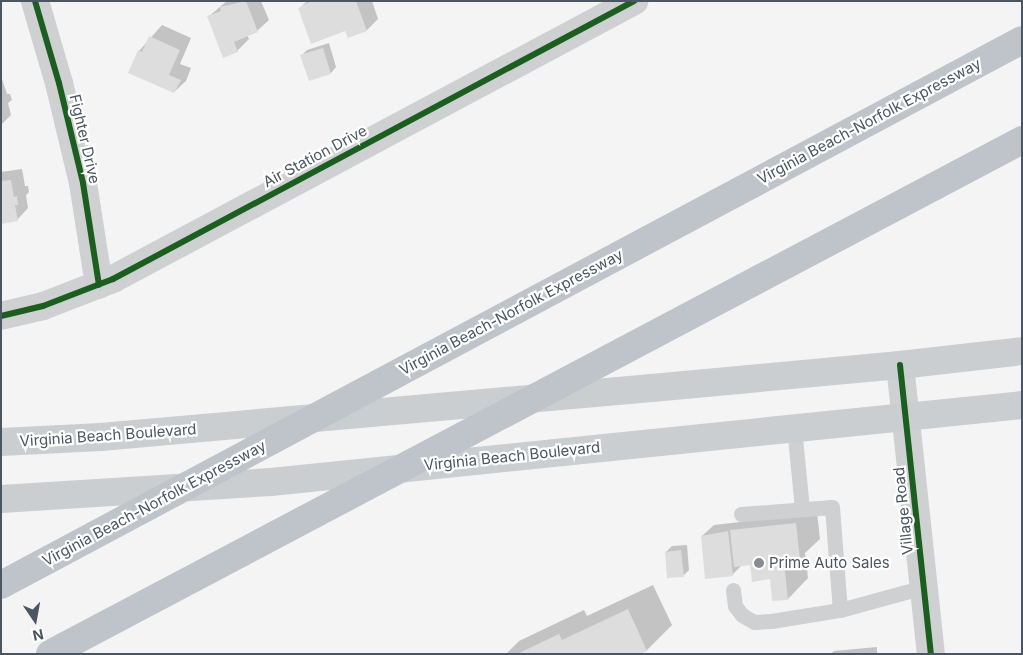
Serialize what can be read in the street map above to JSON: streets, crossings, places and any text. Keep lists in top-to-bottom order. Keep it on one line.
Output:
{"streets":{"highway":["Virginia Beach-Norfolk Expressway"],"main road":["Virginia Beach Boulevard"],"street":["Fighter Drive","Air Station Drive","Village Road"]},"crossings":[["Fighter Drive","Air Station Drive"],["Virginia Beach Boulevard","Village Road"]],"places":["Prime Auto Sales"],"north":"bottom"}
